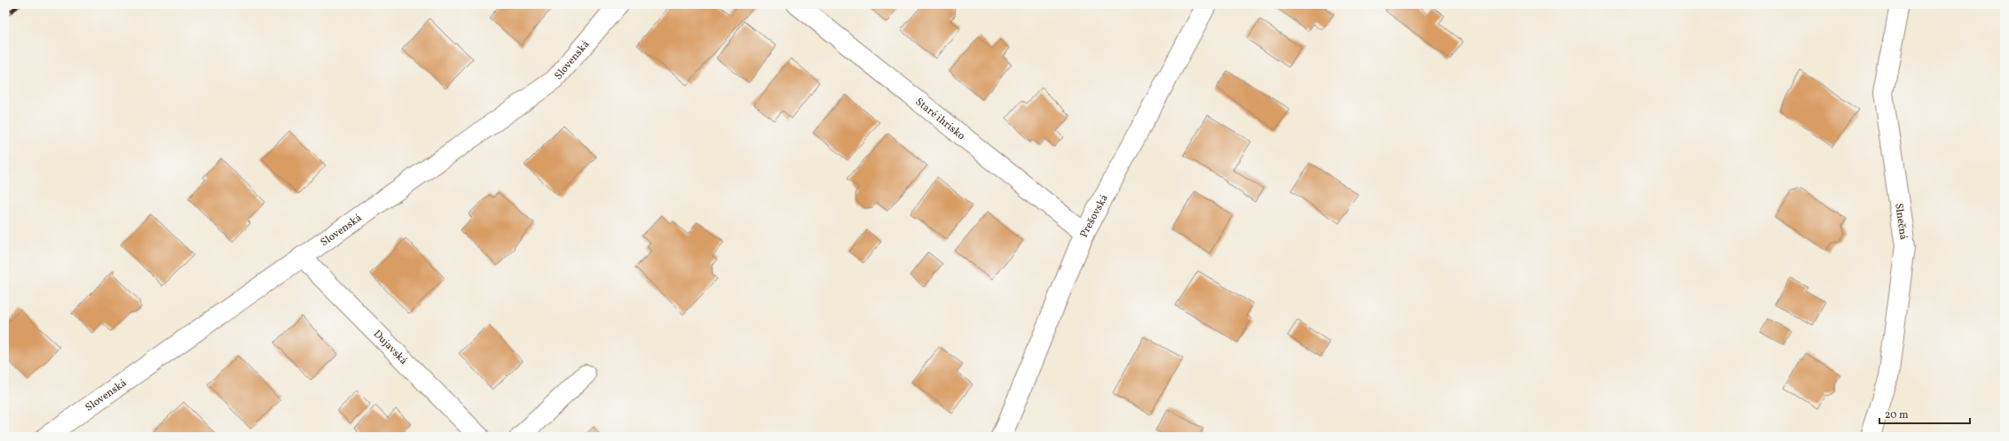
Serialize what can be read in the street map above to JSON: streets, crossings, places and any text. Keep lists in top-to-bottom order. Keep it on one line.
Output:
{"streets":{"street":["Slovenská","Staré ihrisko","Prešovská","Slnečná","Dujavská"]},"crossings":[["Slovenská","Dujavská"],["Staré ihrisko","Prešovská"]],"scale_bar":"20 m"}
